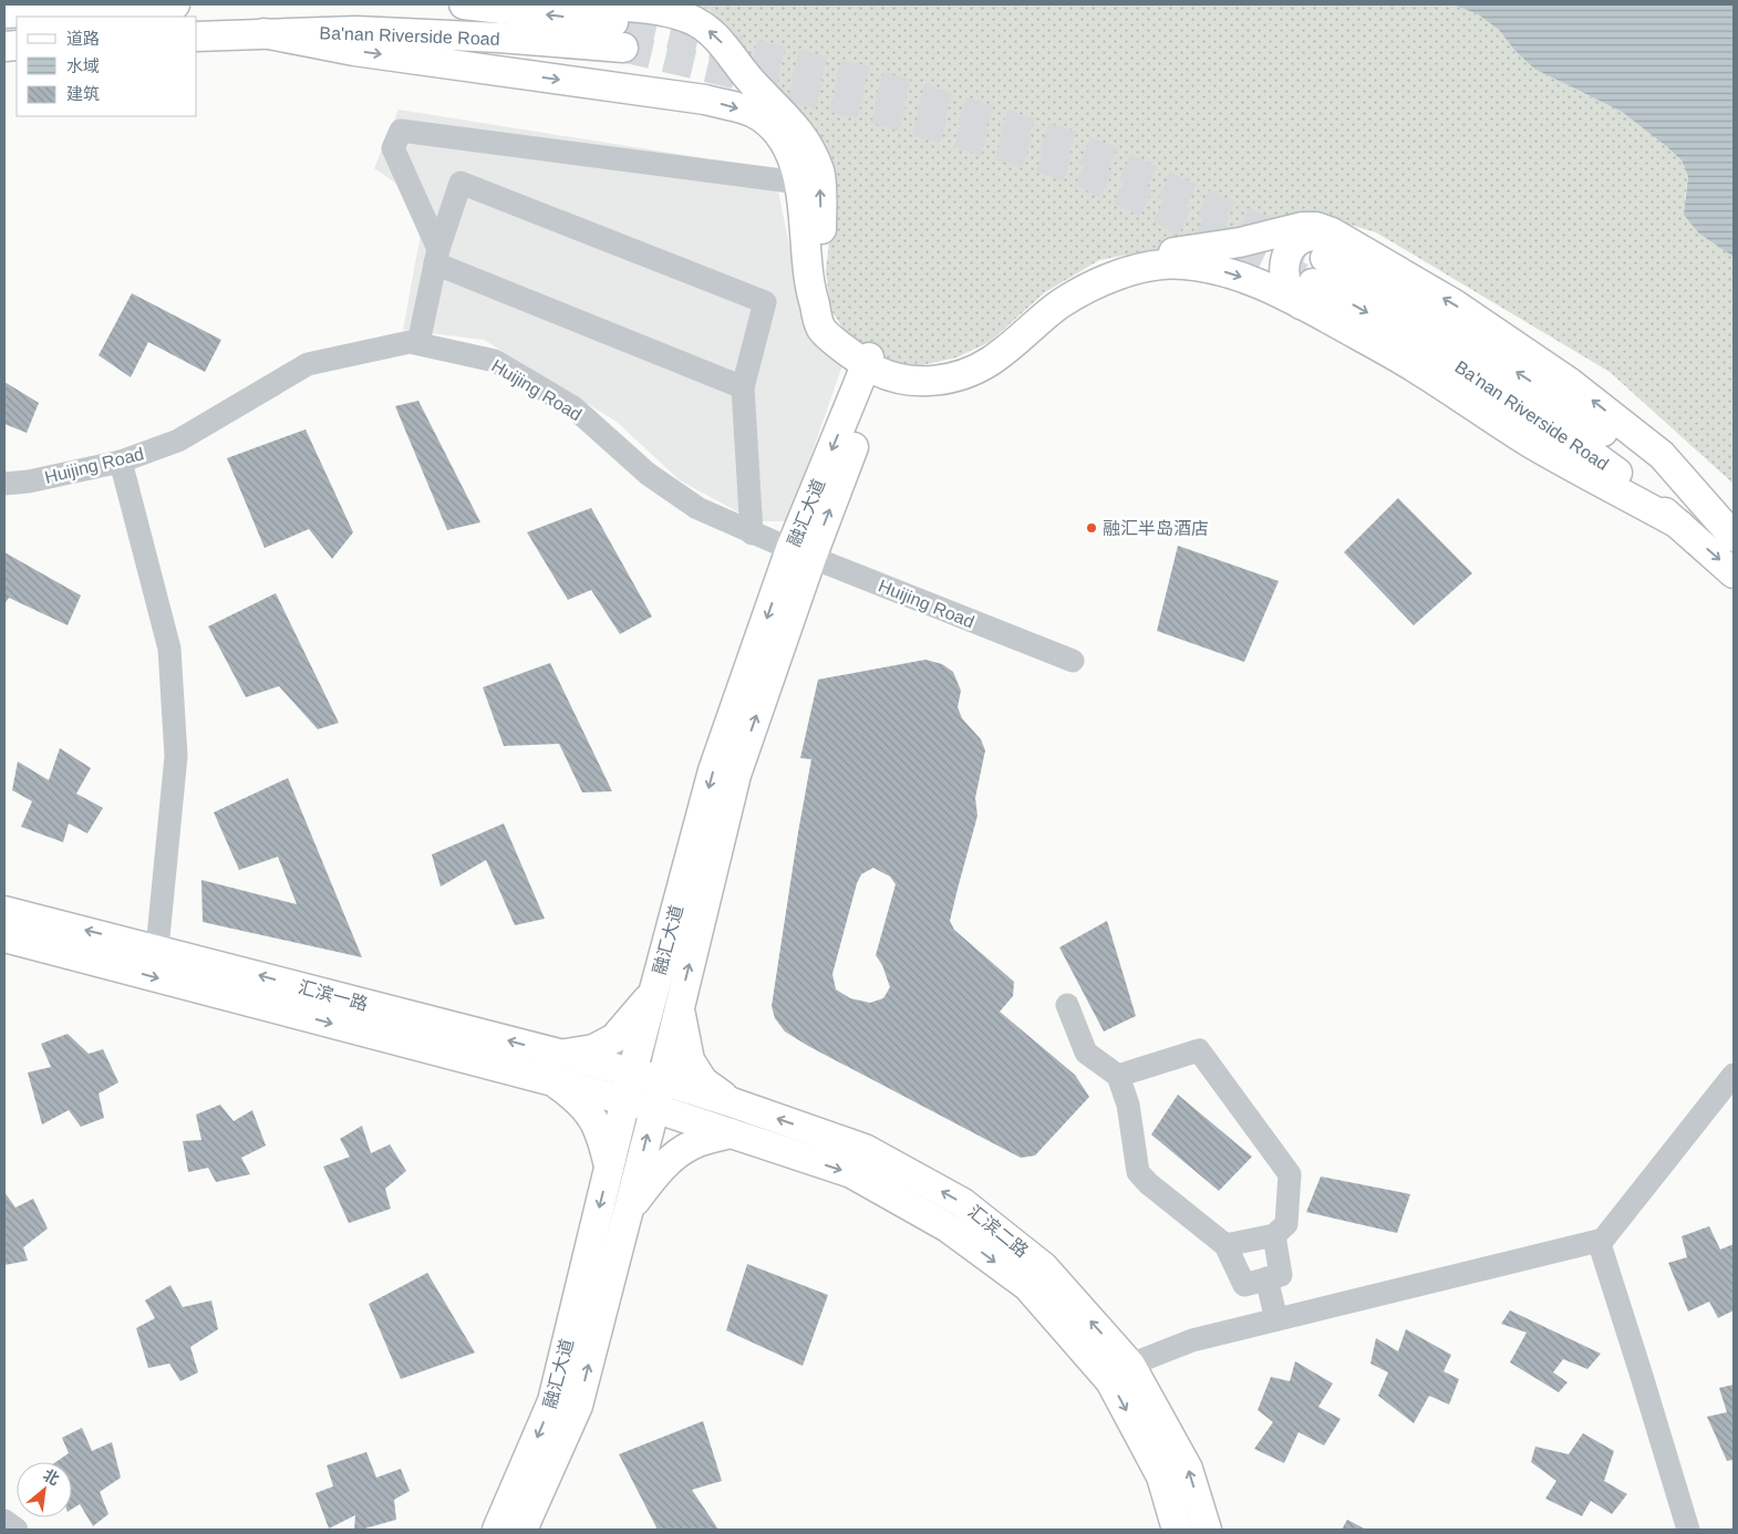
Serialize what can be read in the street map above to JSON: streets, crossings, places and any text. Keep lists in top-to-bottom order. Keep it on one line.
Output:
{"streets":{"main road":["Ba'nan Riverside Road","融汇大道","汇滨一路","汇滨二路"],"street":["Huijing Road"]},"crossings":[["Huijing Road","融汇大道"],["融汇大道","汇滨一路"],["融汇大道","汇滨二路"],["汇滨一路","汇滨二路"]],"places":["融汇半岛酒店"],"legend":["道路","水域","建筑"],"north":"top right"}
